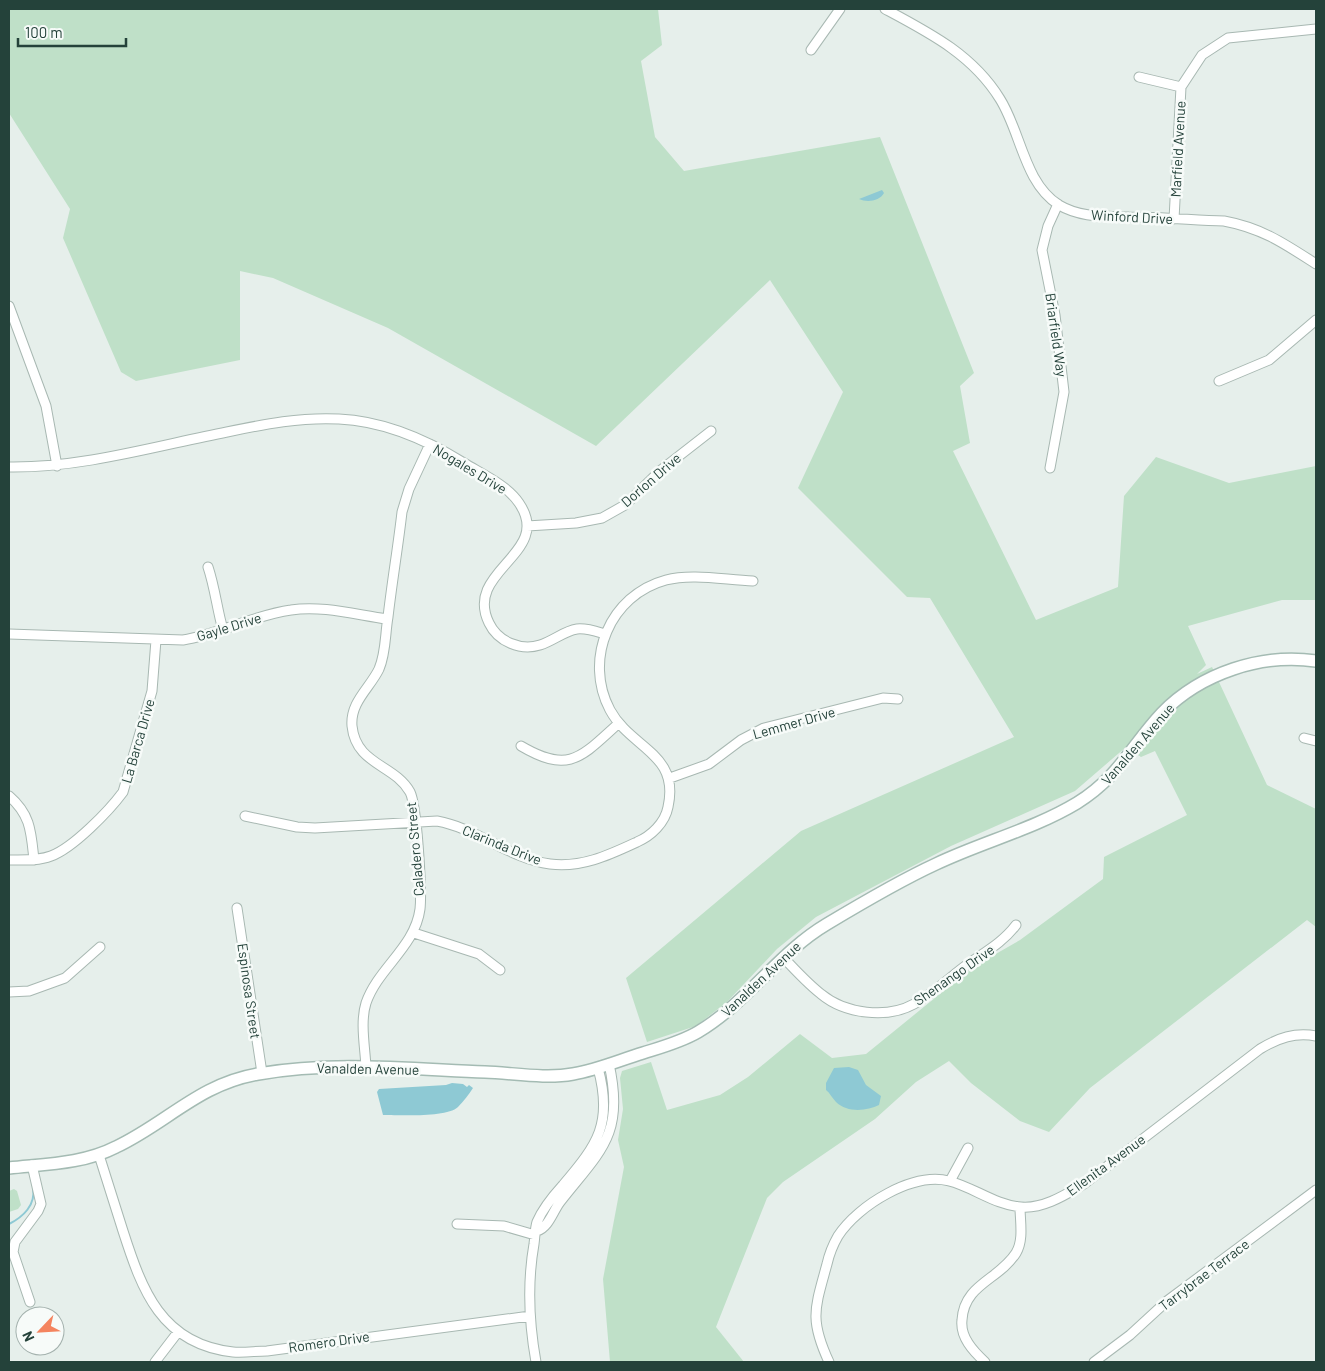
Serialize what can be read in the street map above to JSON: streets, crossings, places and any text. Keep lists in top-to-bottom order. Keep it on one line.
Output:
{"streets":{"main road":["Vanalden Avenue"],"street":["Marfield Avenue","Winford Drive","Briarfield Way","Nogales Drive","Dorlon Drive","Gayle Drive","Lemmer Drive","La Barca Drive","Clarinda Drive","Caladero Street","Shenango Drive","Espinosa Street","Ellenita Avenue","Tarrybrae Terrace","Romero Drive"]},"crossings":[["Marfield Avenue","Winford Drive"],["Winford Drive","Briarfield Way"],["Nogales Drive","Dorlon Drive"],["Nogales Drive","Caladero Street"],["Gayle Drive","La Barca Drive"],["Gayle Drive","Caladero Street"],["Lemmer Drive","Clarinda Drive"],["Vanalden Avenue","Caladero Street"],["Vanalden Avenue","Shenango Drive"],["Vanalden Avenue","Espinosa Street"],["Vanalden Avenue","Romero Drive"],["Clarinda Drive","Caladero Street"]],"scale_bar":"100 m","north":"bottom left"}
